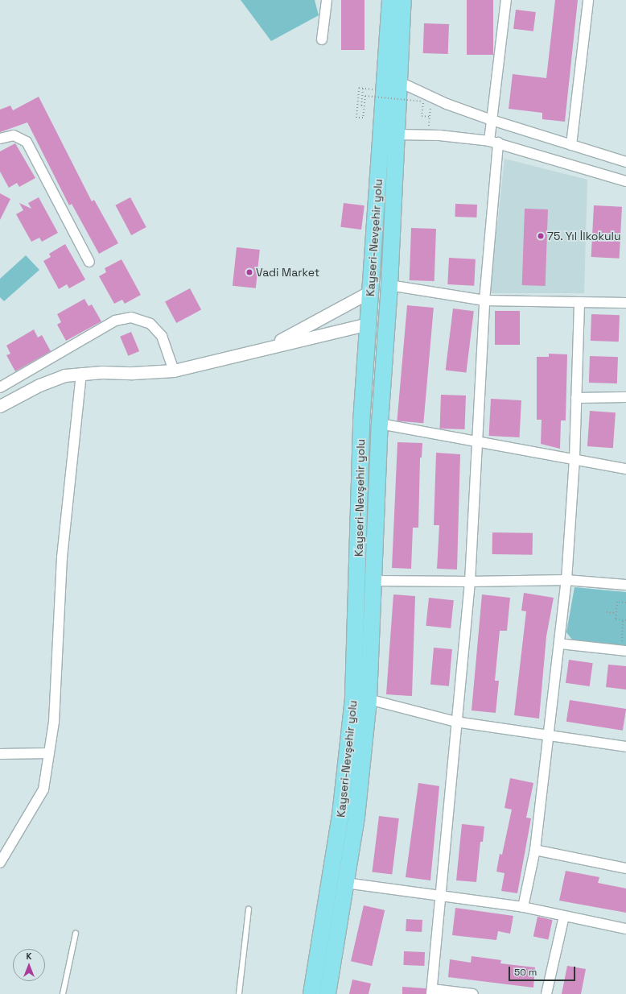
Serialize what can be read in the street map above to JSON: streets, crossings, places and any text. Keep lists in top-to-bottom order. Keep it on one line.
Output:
{"streets":{"highway":["Kayseri-Nevşehir yolu"]},"places":["75. Yıl İlkokulu","Vadi Market"],"scale_bar":"50 m","north":"top"}
